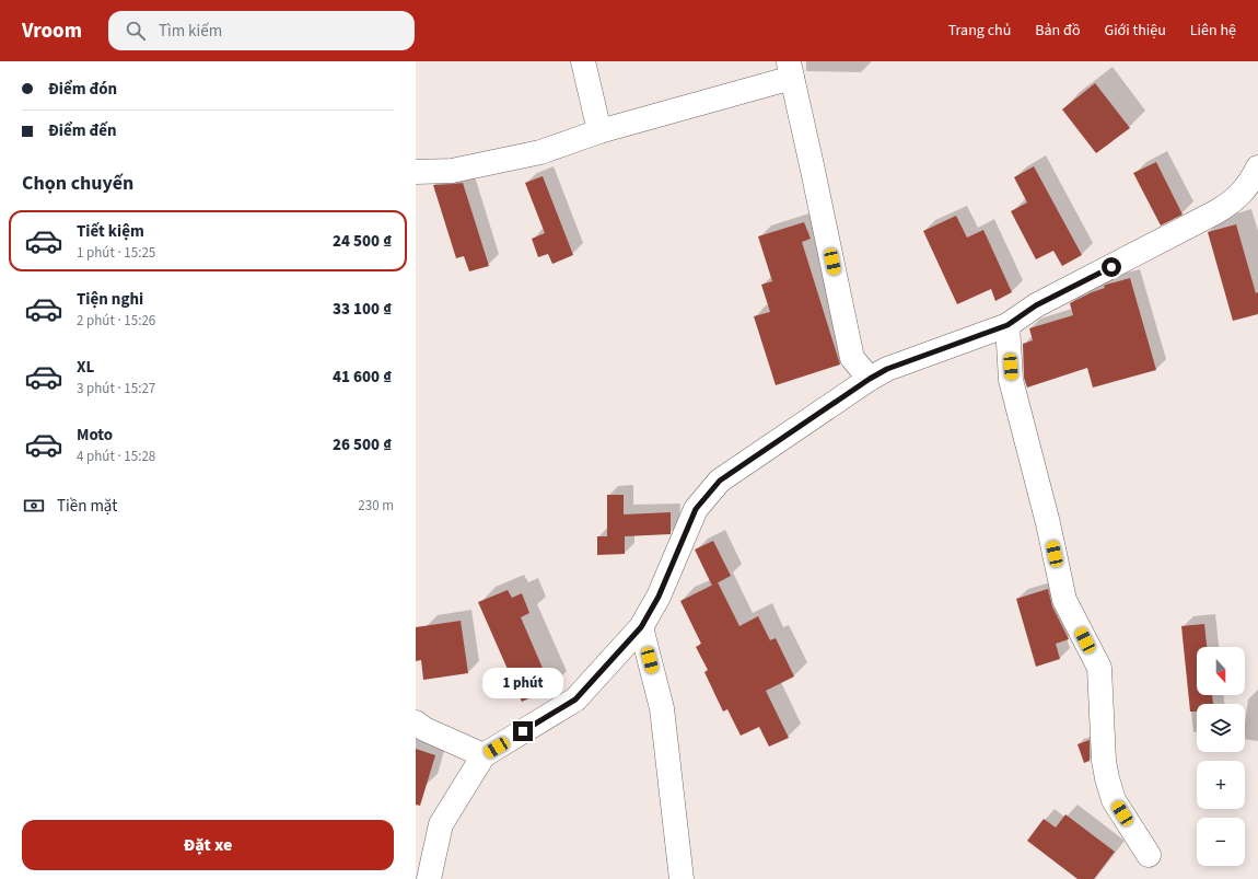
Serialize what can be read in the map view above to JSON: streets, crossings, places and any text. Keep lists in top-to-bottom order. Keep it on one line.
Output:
{"north":"bottom","page":{"header":"Vroom","search":"Tìm kiếm","nav":["Trang chủ","Bản đồ","Giới thiệu","Liên hệ"],"banner":["Điểm đón","Điểm đến"],"heading":"Chọn chuyến","list":[{"name":"Tiết kiệm","note":"1 phút · 15:25","value":"24 500 ₫"},{"name":"Tiện nghi","note":"2 phút · 15:26","value":"33 100 ₫"},{"name":"XL","note":"3 phút · 15:27","value":"41 600 ₫"},{"name":"Moto","note":"4 phút · 15:28","value":"26 500 ₫"}],"pay":["Tiền mặt","230 m"],"map_buttons":["+","−"],"bubble":"1 phút","buttons":"Đặt xe"}}
